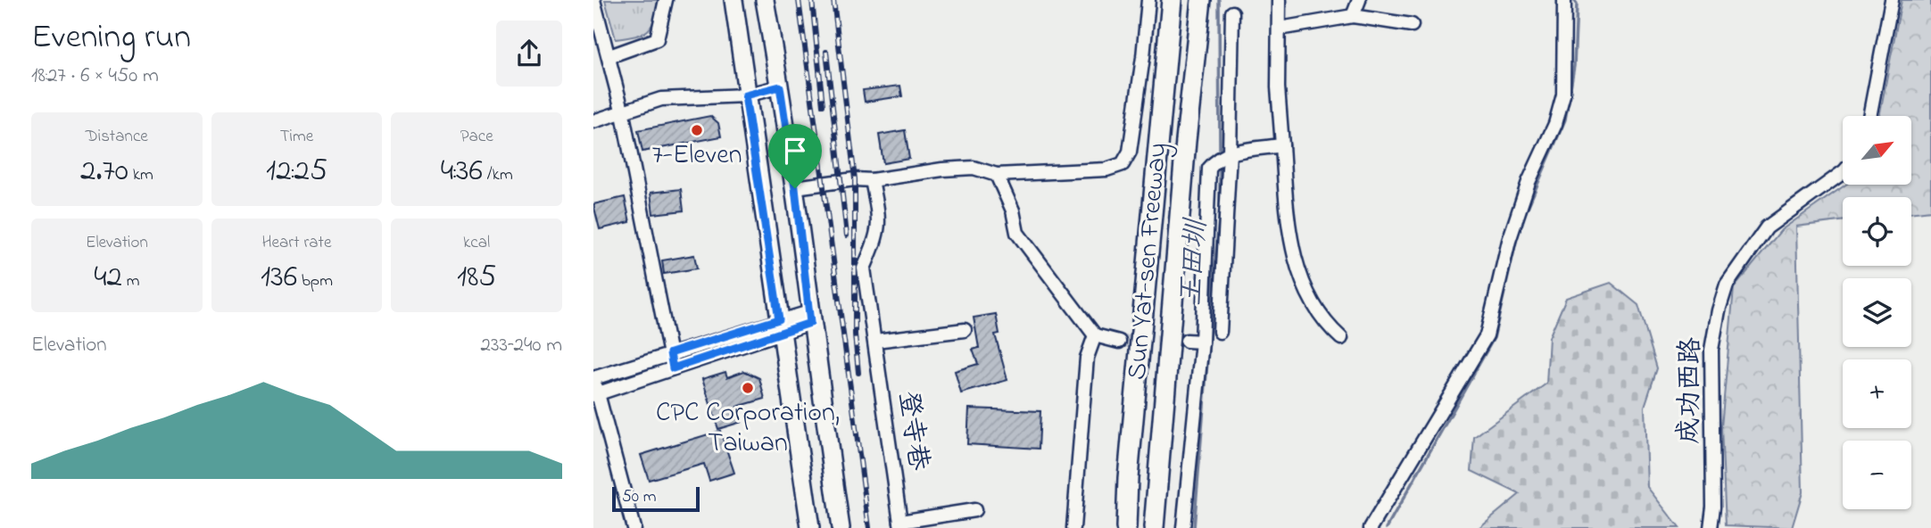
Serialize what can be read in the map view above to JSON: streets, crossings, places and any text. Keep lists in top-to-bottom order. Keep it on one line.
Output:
{"streets":{"highway":["Sun Yat-sen Freeway"],"street":["成功西路","登寺巷"]},"water":["王田圳"],"places":["7-Eleven","CPC Corporation, Taiwan"],"scale_bar":"50 m","north":"top right","page":{"heading":["Evening run","18:27 · 6 × 450 m"],"stats":[["Distance","2.70 km"],["Time","12:25"],["Pace","4:36 /km"],["Elevation","42 m"],["Heart rate","136 bpm"],["kcal","185"]],"map_buttons":["+","−"],"chart":["Elevation","233–240 m"],"scale":"50 m"}}
